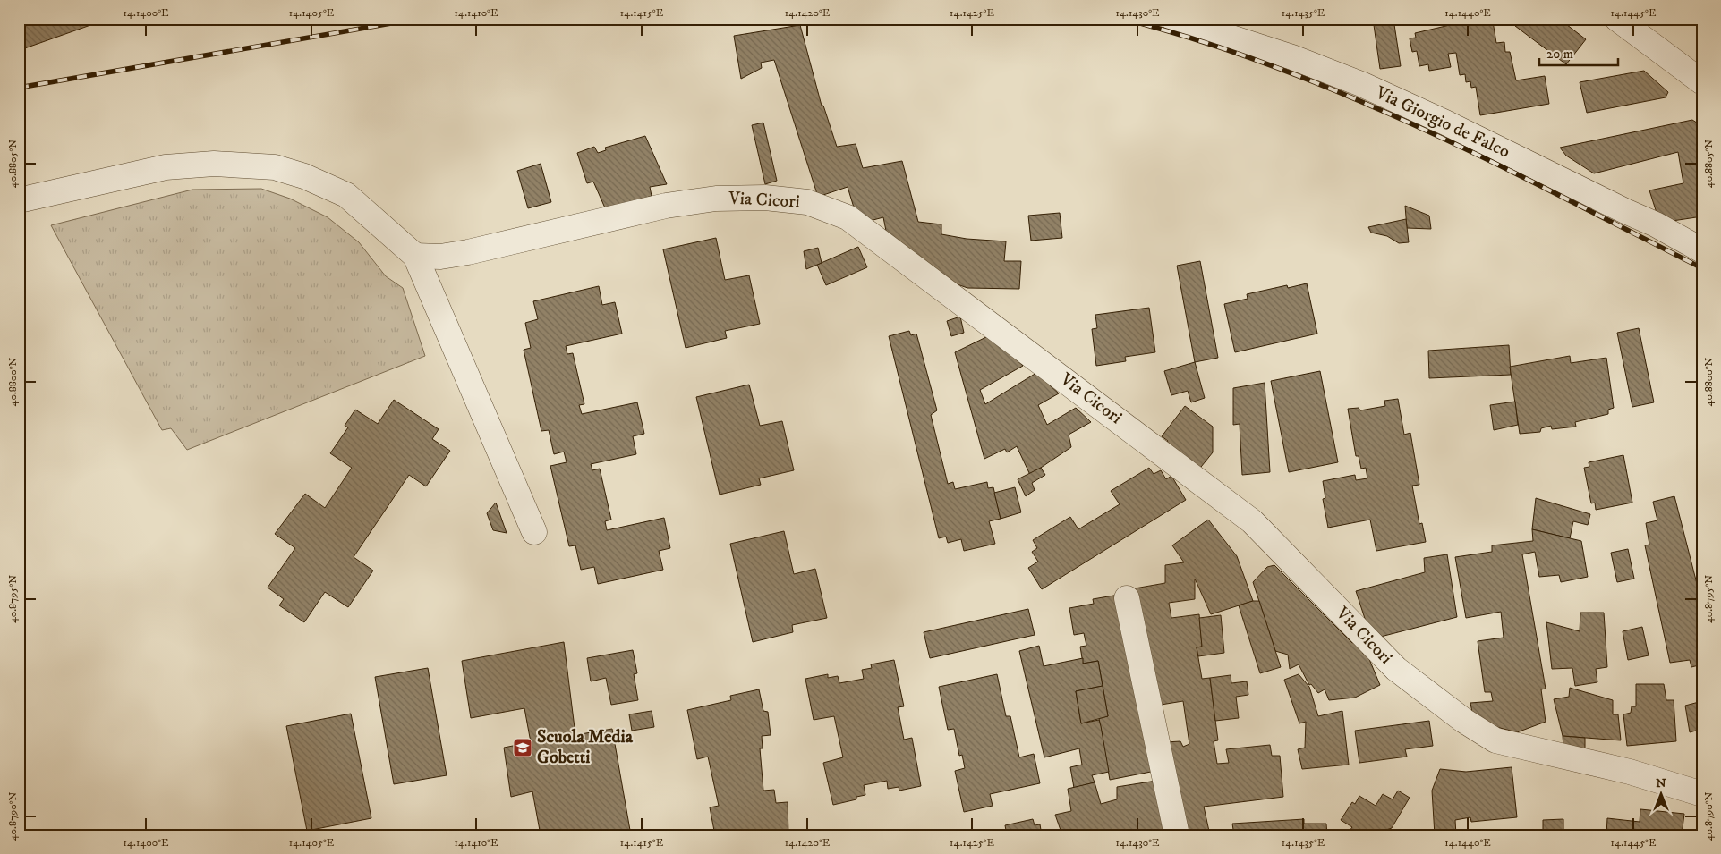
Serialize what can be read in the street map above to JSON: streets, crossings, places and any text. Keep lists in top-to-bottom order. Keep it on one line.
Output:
{"streets":{"street":["Via Giorgio de Falco","Via Cicori"]},"places":{"school or university":["Scuola Media Gobetti"]},"scale_bar":"20 m","north":"top","coordinates":["14.1400°E","14.1405°E","14.1410°E","14.1415°E","14.1420°E","14.1425°E","14.1430°E","14.1435°E","14.1440°E","14.1445°E","40.8805°N","40.8800°N","40.8795°N","40.8790°N"]}
